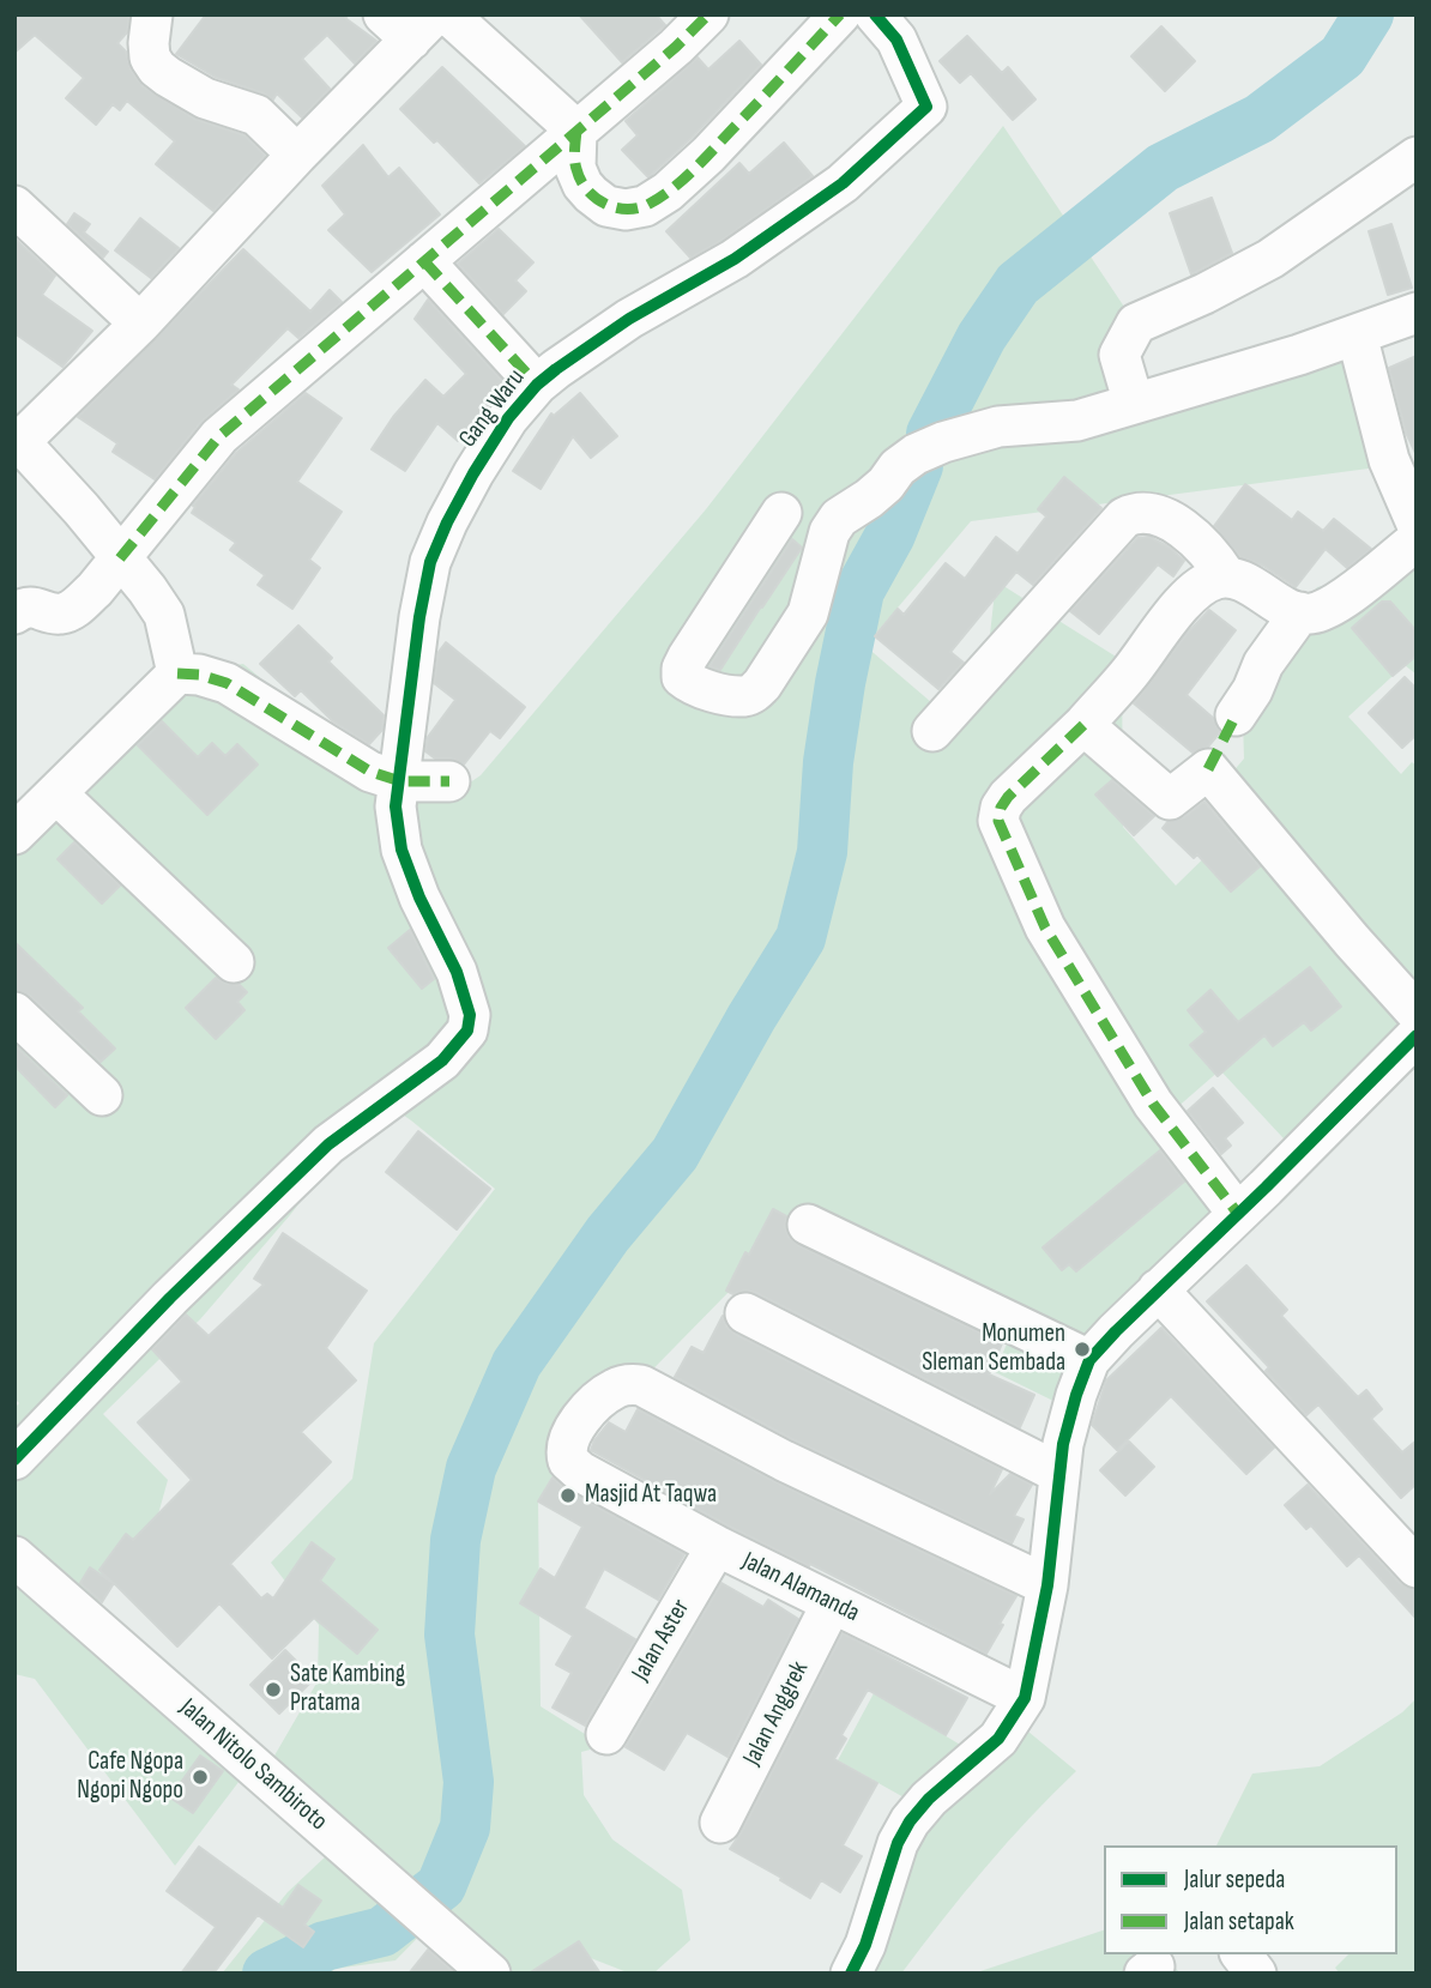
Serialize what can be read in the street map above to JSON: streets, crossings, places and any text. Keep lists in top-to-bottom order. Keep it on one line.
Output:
{"streets":{"street":["Gang Waru","Jalan Alamanda","Jalan Aster","Jalan Anggrek","Jalan Nitolo Sambiroto"]},"crossings":[["Jalan Alamanda","Jalan Aster"],["Jalan Alamanda","Jalan Anggrek"]],"places":["Monumen Sleman Sembada","Masjid At Taqwa","Sate Kambing Pratama","Cafe Ngopa Ngopi Ngopo"],"legend":["Jalur sepeda","Jalan setapak"]}
